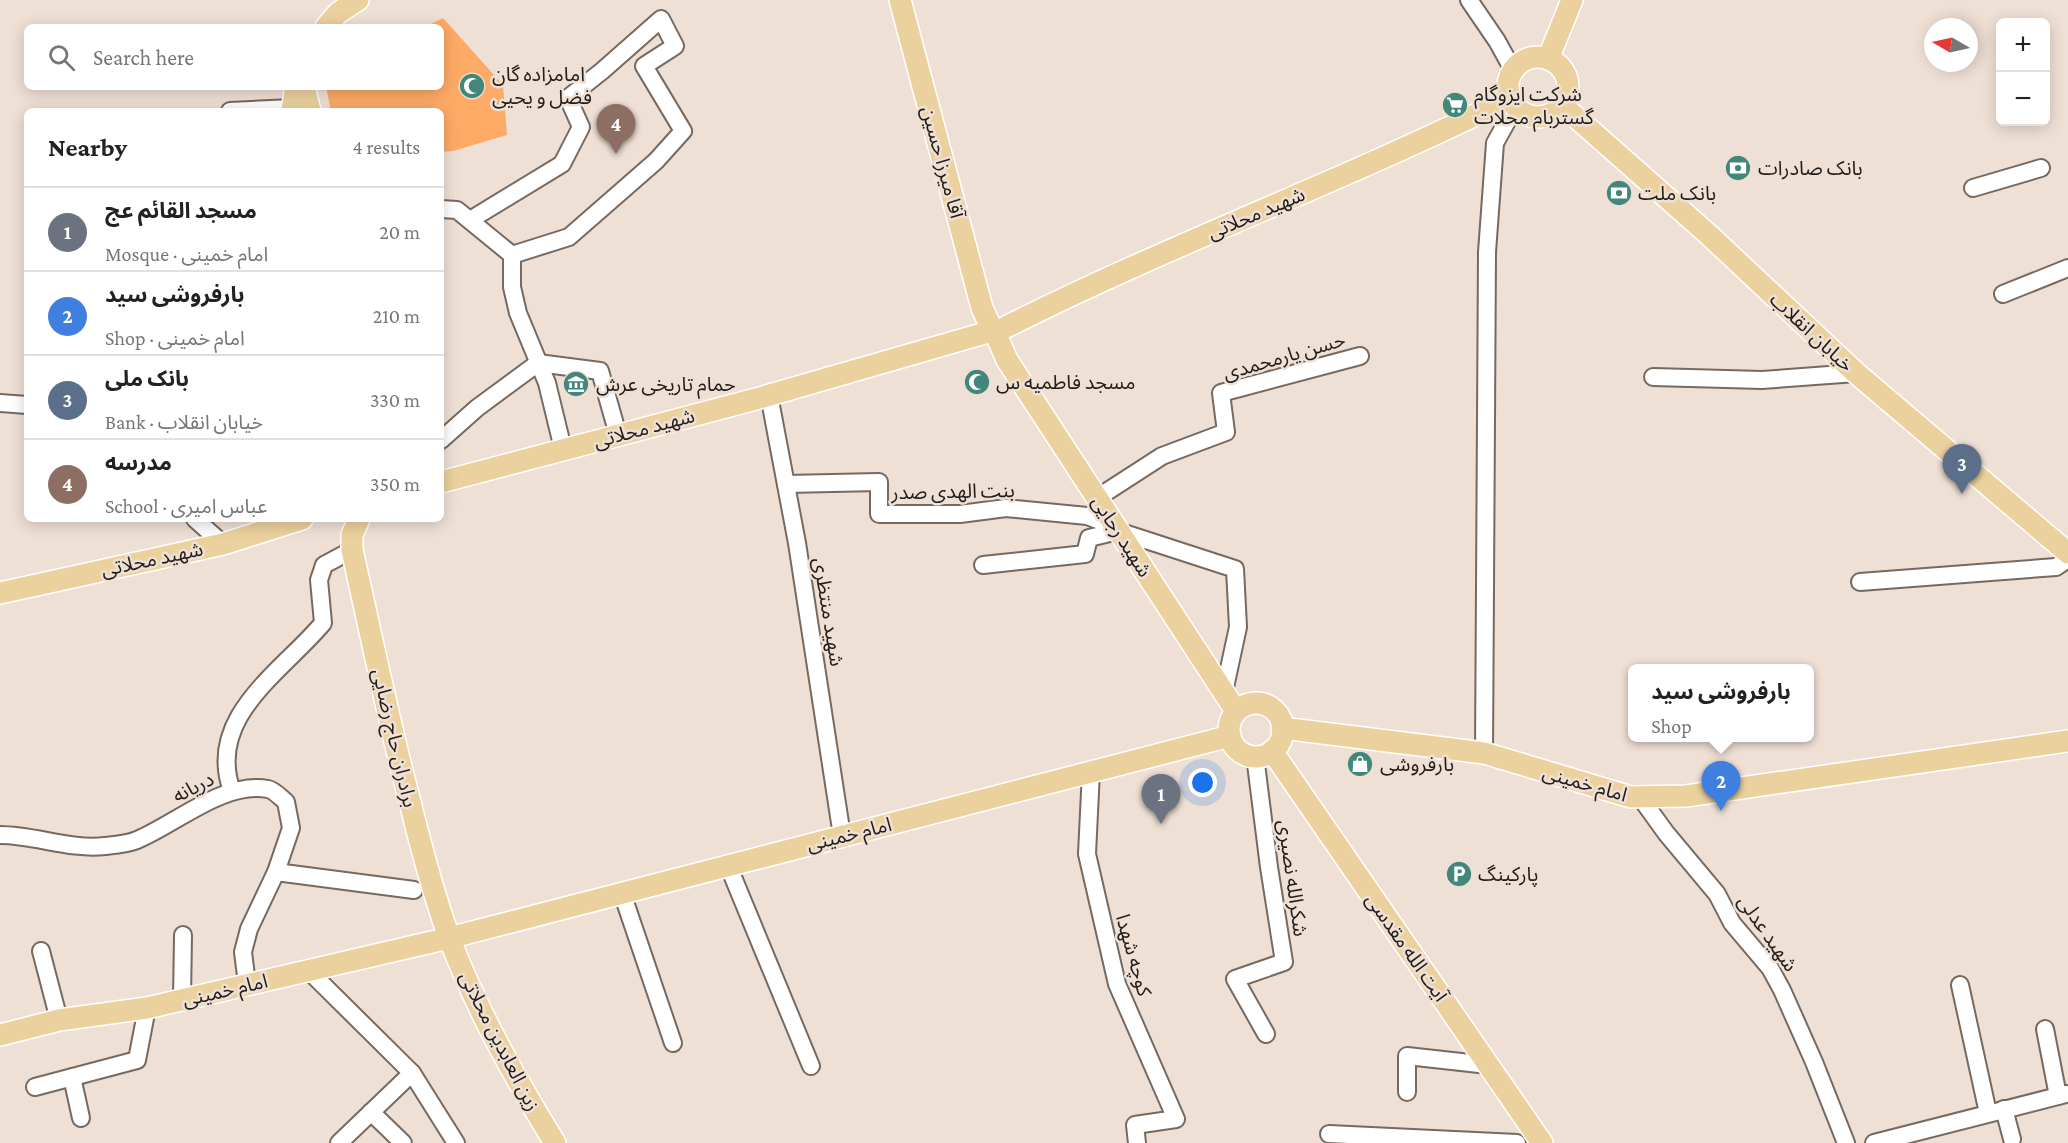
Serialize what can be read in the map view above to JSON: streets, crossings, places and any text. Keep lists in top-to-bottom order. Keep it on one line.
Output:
{"streets":{"main road":["آقا میرزا حسین","شهید محلاتی","خیابان انقلاب","شهید رجایی","برادران حاج رضایی","امام خمینی","آیت الله مقدسی","زین العابدین محلاتی"],"street":["حسن یارمحمدی","بنت الهدی صدر","شهید منتظری","دریانه","شکرالله نصیری","شهید عدلی","کوچه شهدا"]},"crossings":[["آقا میرزا حسین","شهید محلاتی"],["آقا میرزا حسین","شهید رجایی"],["شهید محلاتی","خیابان انقلاب"],["شهید محلاتی","شهید منتظری"],["حسن یارمحمدی","شهید رجایی"],["بنت الهدی صدر","شهید رجایی"],["بنت الهدی صدر","شهید منتظری"],["شهید رجایی","امام خمینی"],["شهید رجایی","شکرالله نصیری"],["شهید رجایی","آیت الله مقدسی"],["شهید منتظری","امام خمینی"],["برادران حاج رضایی","امام خمینی"],["برادران حاج رضایی","زین العابدین محلاتی"],["امام خمینی","دریانه"],["امام خمینی","شکرالله نصیری"],["امام خمینی","شهید عدلی"],["امام خمینی","آیت الله مقدسی"],["امام خمینی","کوچه شهدا"],["امام خمینی","زین العابدین محلاتی"],["شکرالله نصیری","آیت الله مقدسی"]],"places":{"mosque":["امامزاده گان فضل و یحیی","مسجد فاطمیه س"],"supermarket":["شرکت ایزوگام گستربام محلات"],"bank":["بانک صادرات","بانک ملت"],"museum":["حمام تاریخی عرش"],"shop":["بارفروشی"],"parking":["پارکینگ"]},"north":"left","page":{"map_buttons":["+","−"],"search":"Search here","pins":["4","3","2","1"],"heading":["Nearby","4 results"],"list":[{"mark":"1","name":"مسجد القائم عج","note":"Mosque · امام خمینی","value":"20 m"},{"mark":"2","name":"بارفروشی سید","note":"Shop · امام خمینی","value":"210 m"},{"mark":"3","name":"بانک ملی","note":"Bank · خیابان انقلاب","value":"330 m"},{"mark":"4","name":"مدرسه","note":"School · عباس امیری","value":"350 m"}],"popup":["بارفروشی سید","Shop"]}}
